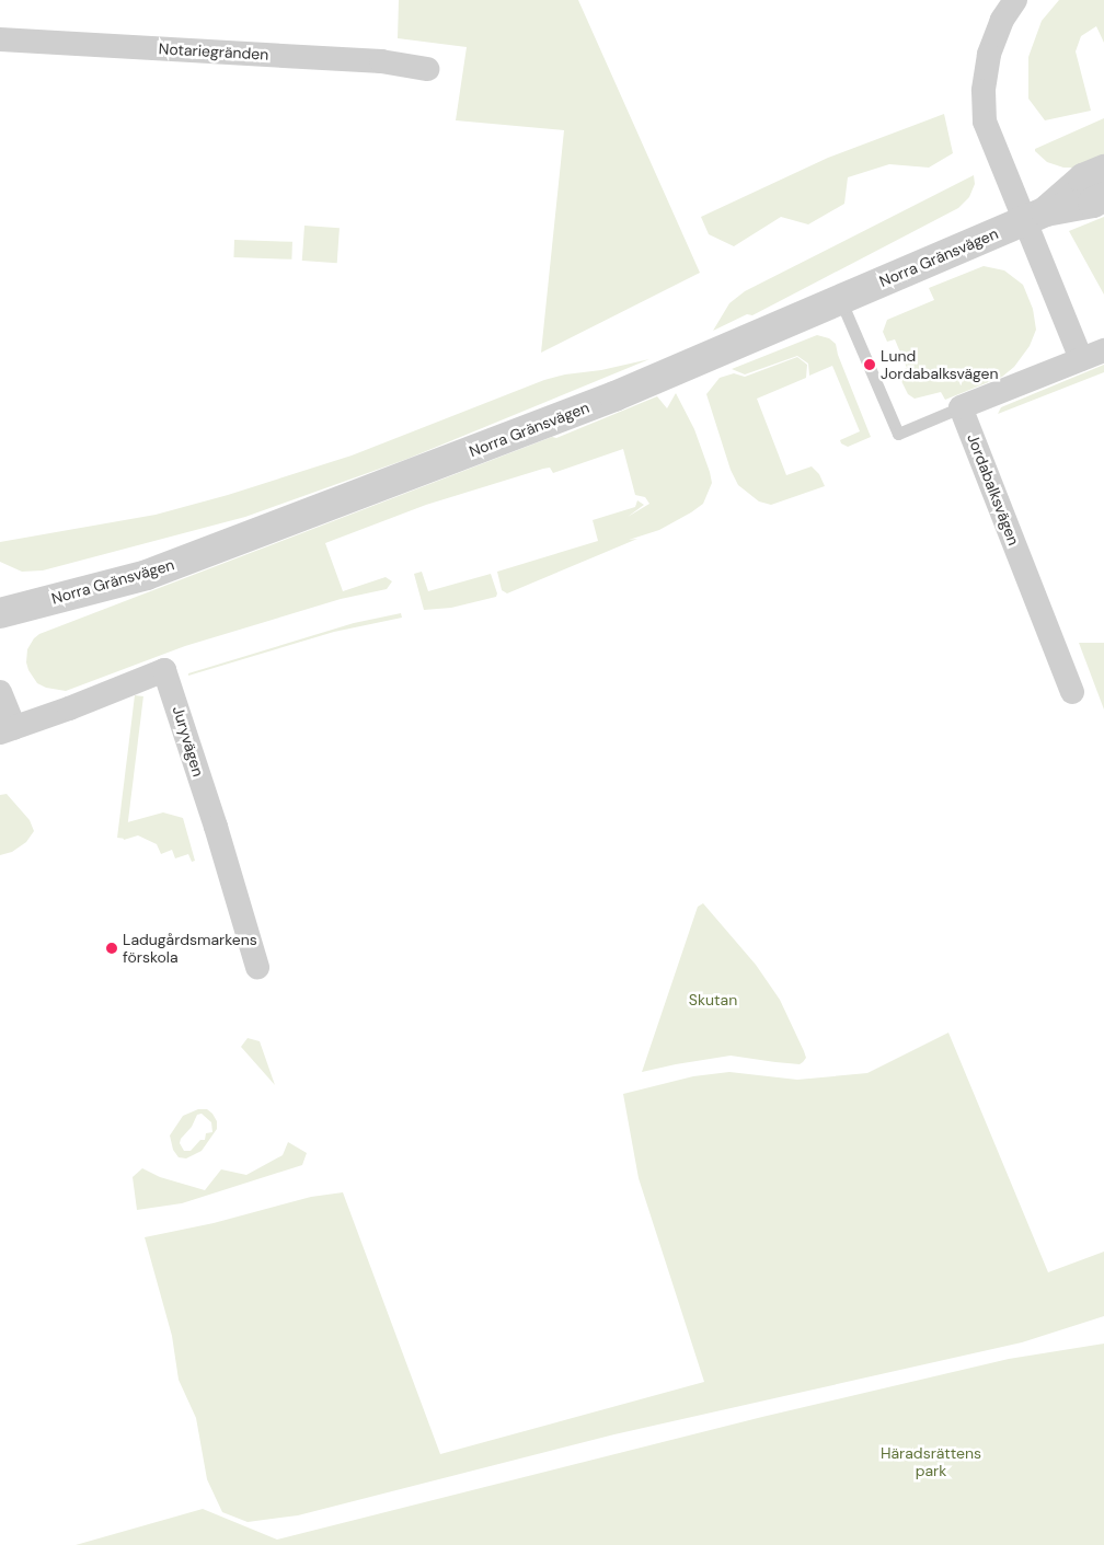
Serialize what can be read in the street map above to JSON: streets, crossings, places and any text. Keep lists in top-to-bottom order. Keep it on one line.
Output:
{"streets":{"street":["Notariegränden","Norra Gränsvägen","Jordabalksvägen","Juryvägen"]},"parks":["Skutan","Häradsrättens park"],"places":["Lund Jordabalksvägen","Ladugårdsmarkens förskola"]}
